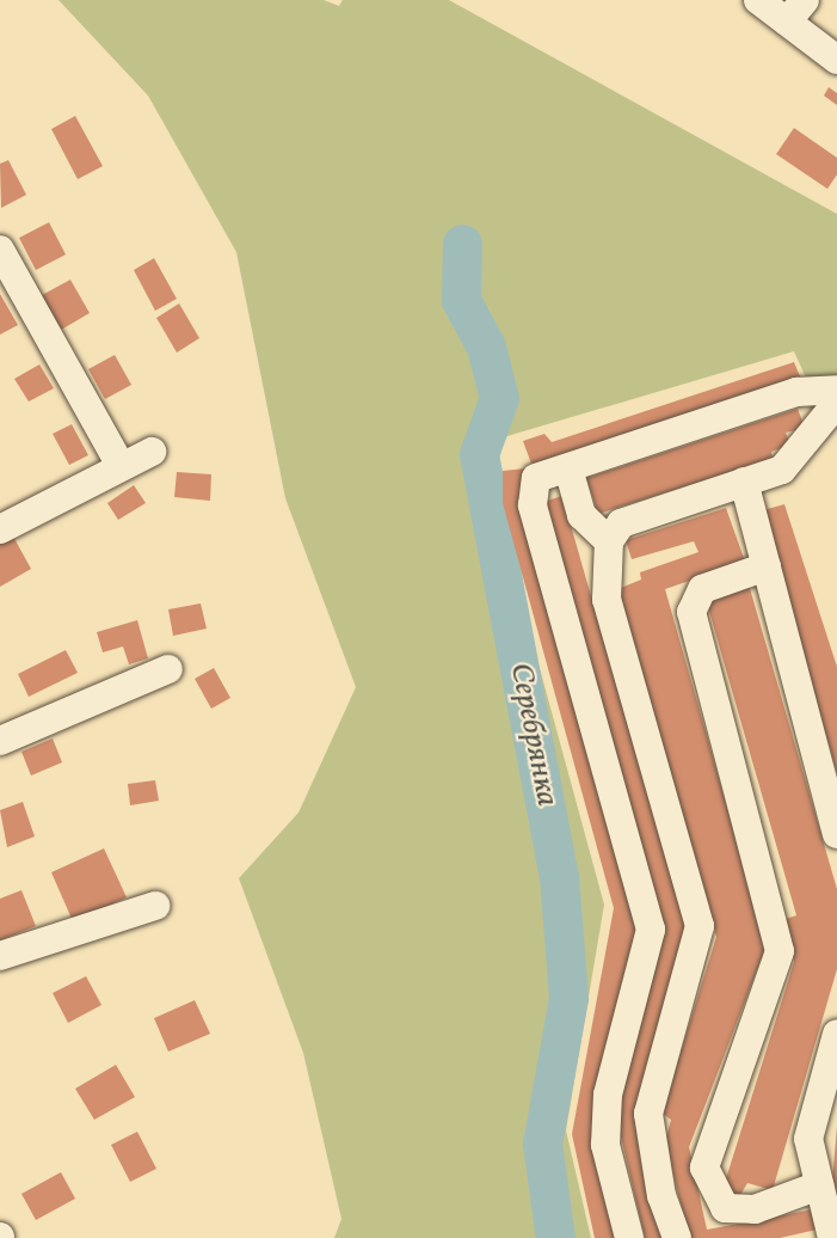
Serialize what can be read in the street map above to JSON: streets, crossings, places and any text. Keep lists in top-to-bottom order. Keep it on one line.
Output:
{"water":["Серебрянка"]}
